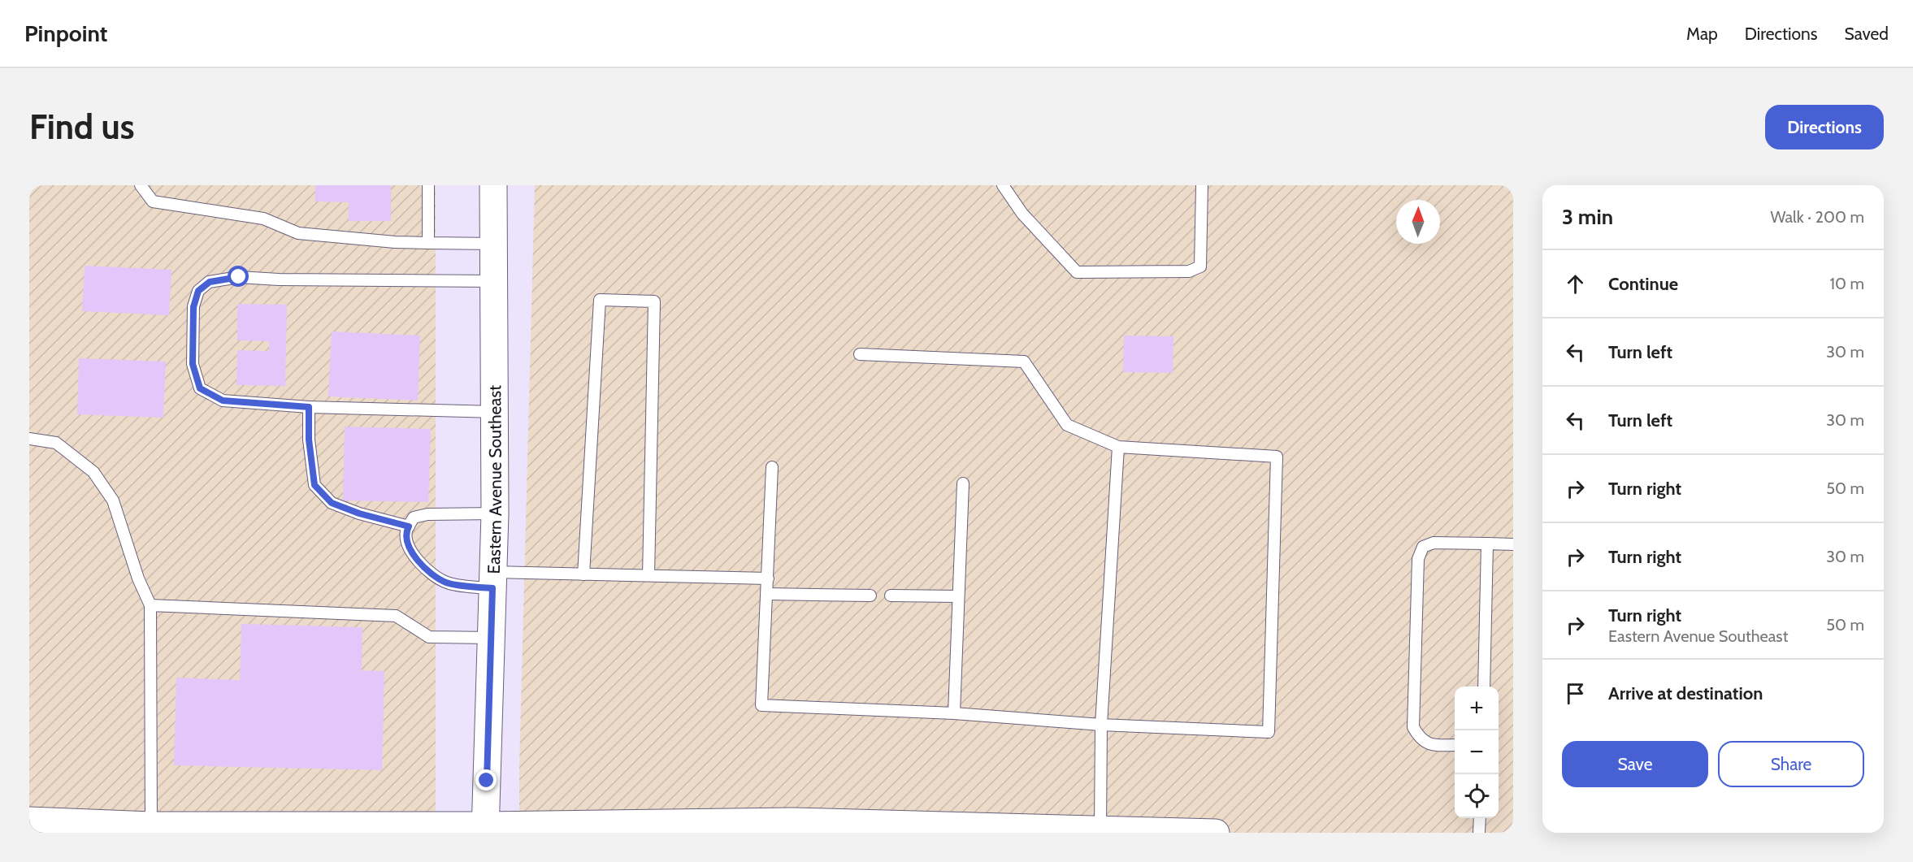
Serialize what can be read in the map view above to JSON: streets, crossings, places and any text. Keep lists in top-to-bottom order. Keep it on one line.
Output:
{"streets":{"street":["Eastern Avenue Southeast"]},"north":"top","page":{"header":"Pinpoint","nav":["Map","Directions","Saved"],"buttons":["Directions",["Save","Share"]],"title":"Find us","heading":["3 min","Walk · 200 m"],"list":[["Continue","10 m"],["Turn left","30 m"],["Turn left","30 m"],["Turn right","50 m"],["Turn right","30 m"],["Turn right","Eastern Avenue Southeast","50 m"],"Arrive at destination"],"map_buttons":["+","−"]}}
